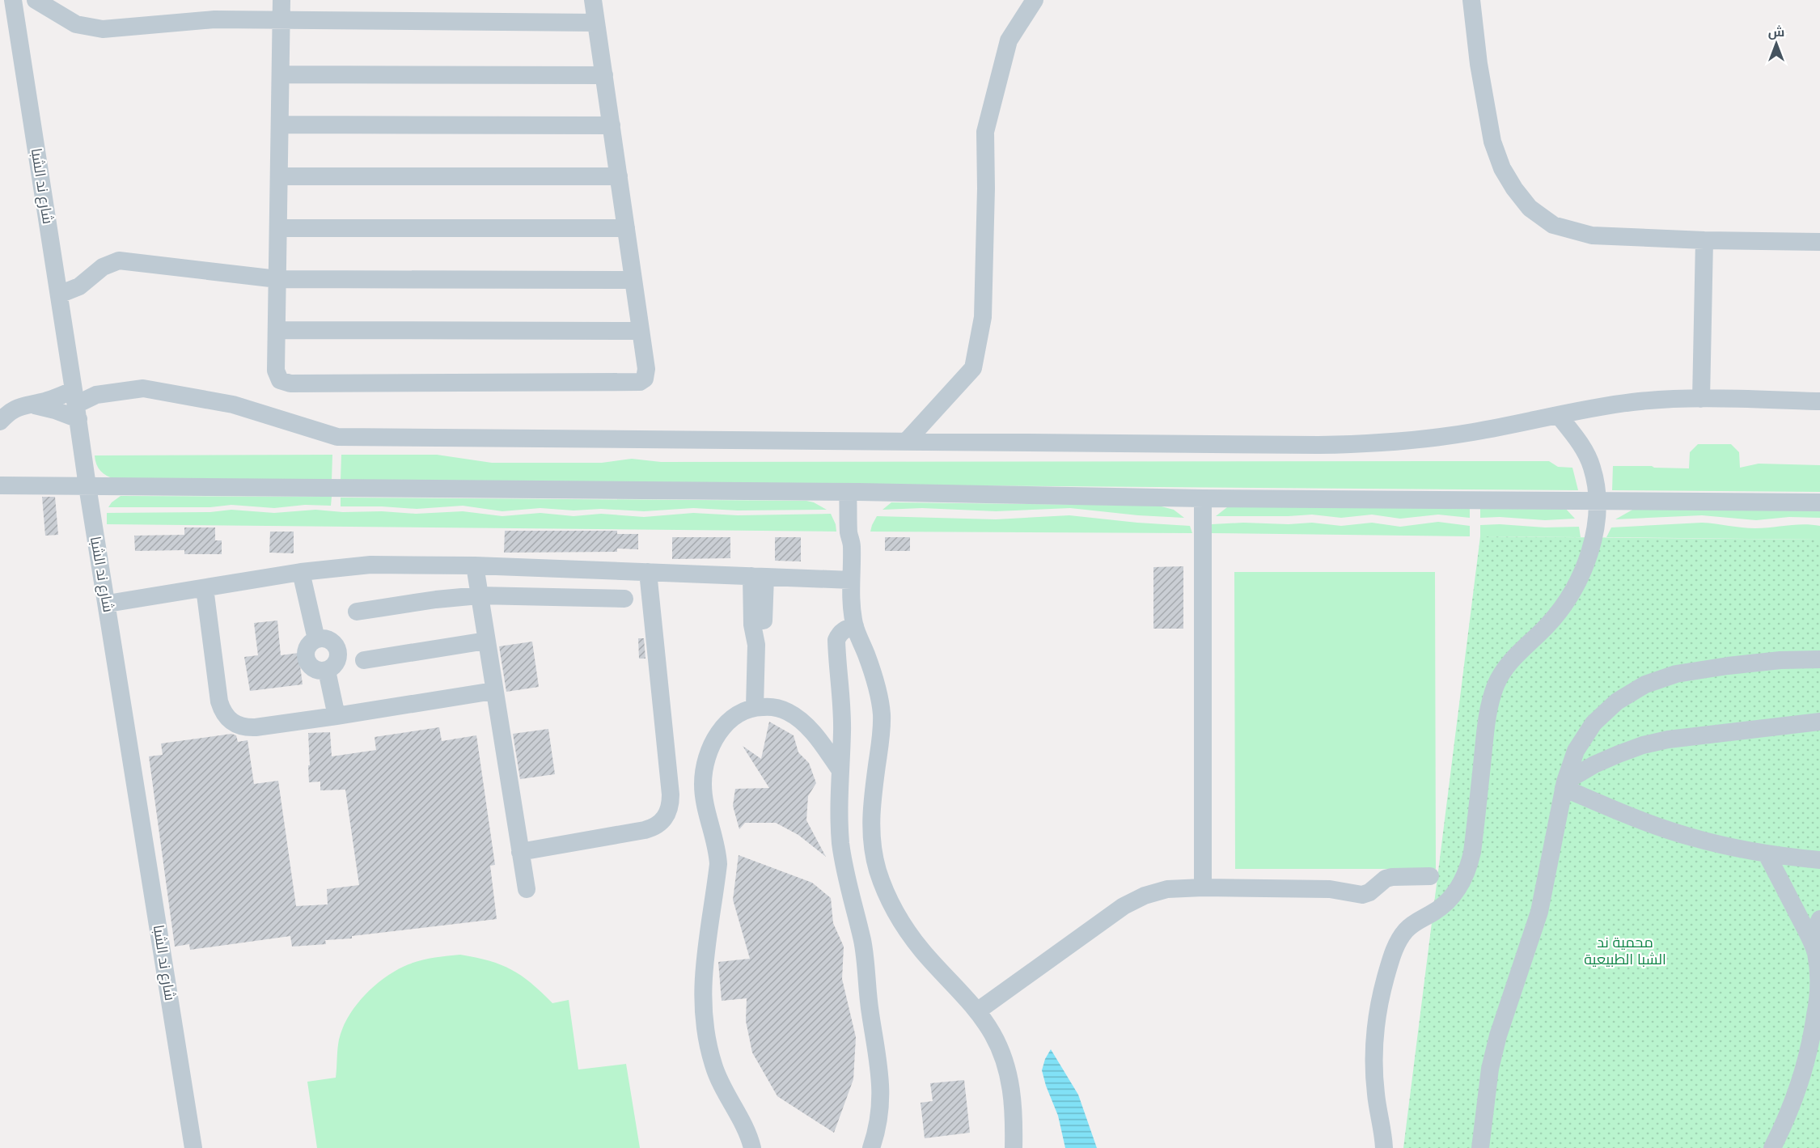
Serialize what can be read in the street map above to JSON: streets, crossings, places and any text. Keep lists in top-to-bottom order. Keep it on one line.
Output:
{"streets":{"street":["شارع ند الشبا"]},"parks":["محمية ند الشبا الطبيعية"],"north":"top"}
